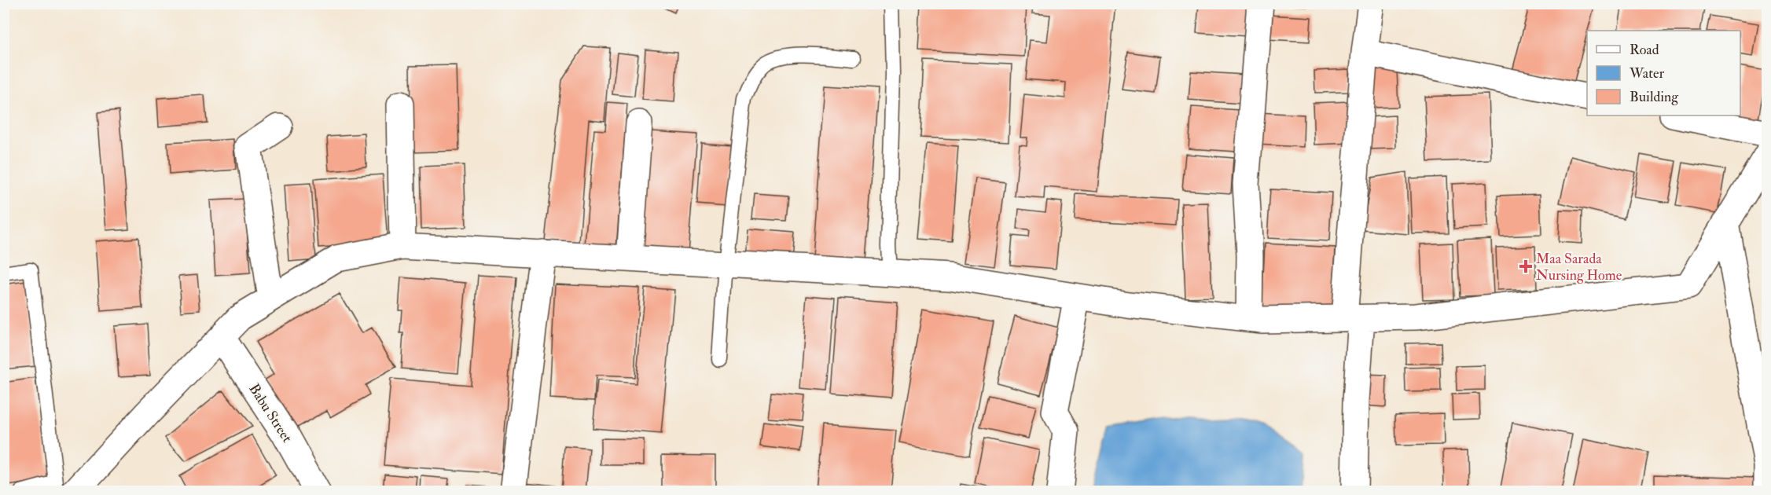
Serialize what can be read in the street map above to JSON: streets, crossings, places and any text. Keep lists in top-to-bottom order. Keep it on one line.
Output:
{"streets":{"street":["Babu Street"]},"places":{"health":["Maa Sarada Nursing Home"]},"legend":["Road","Water","Building"]}
